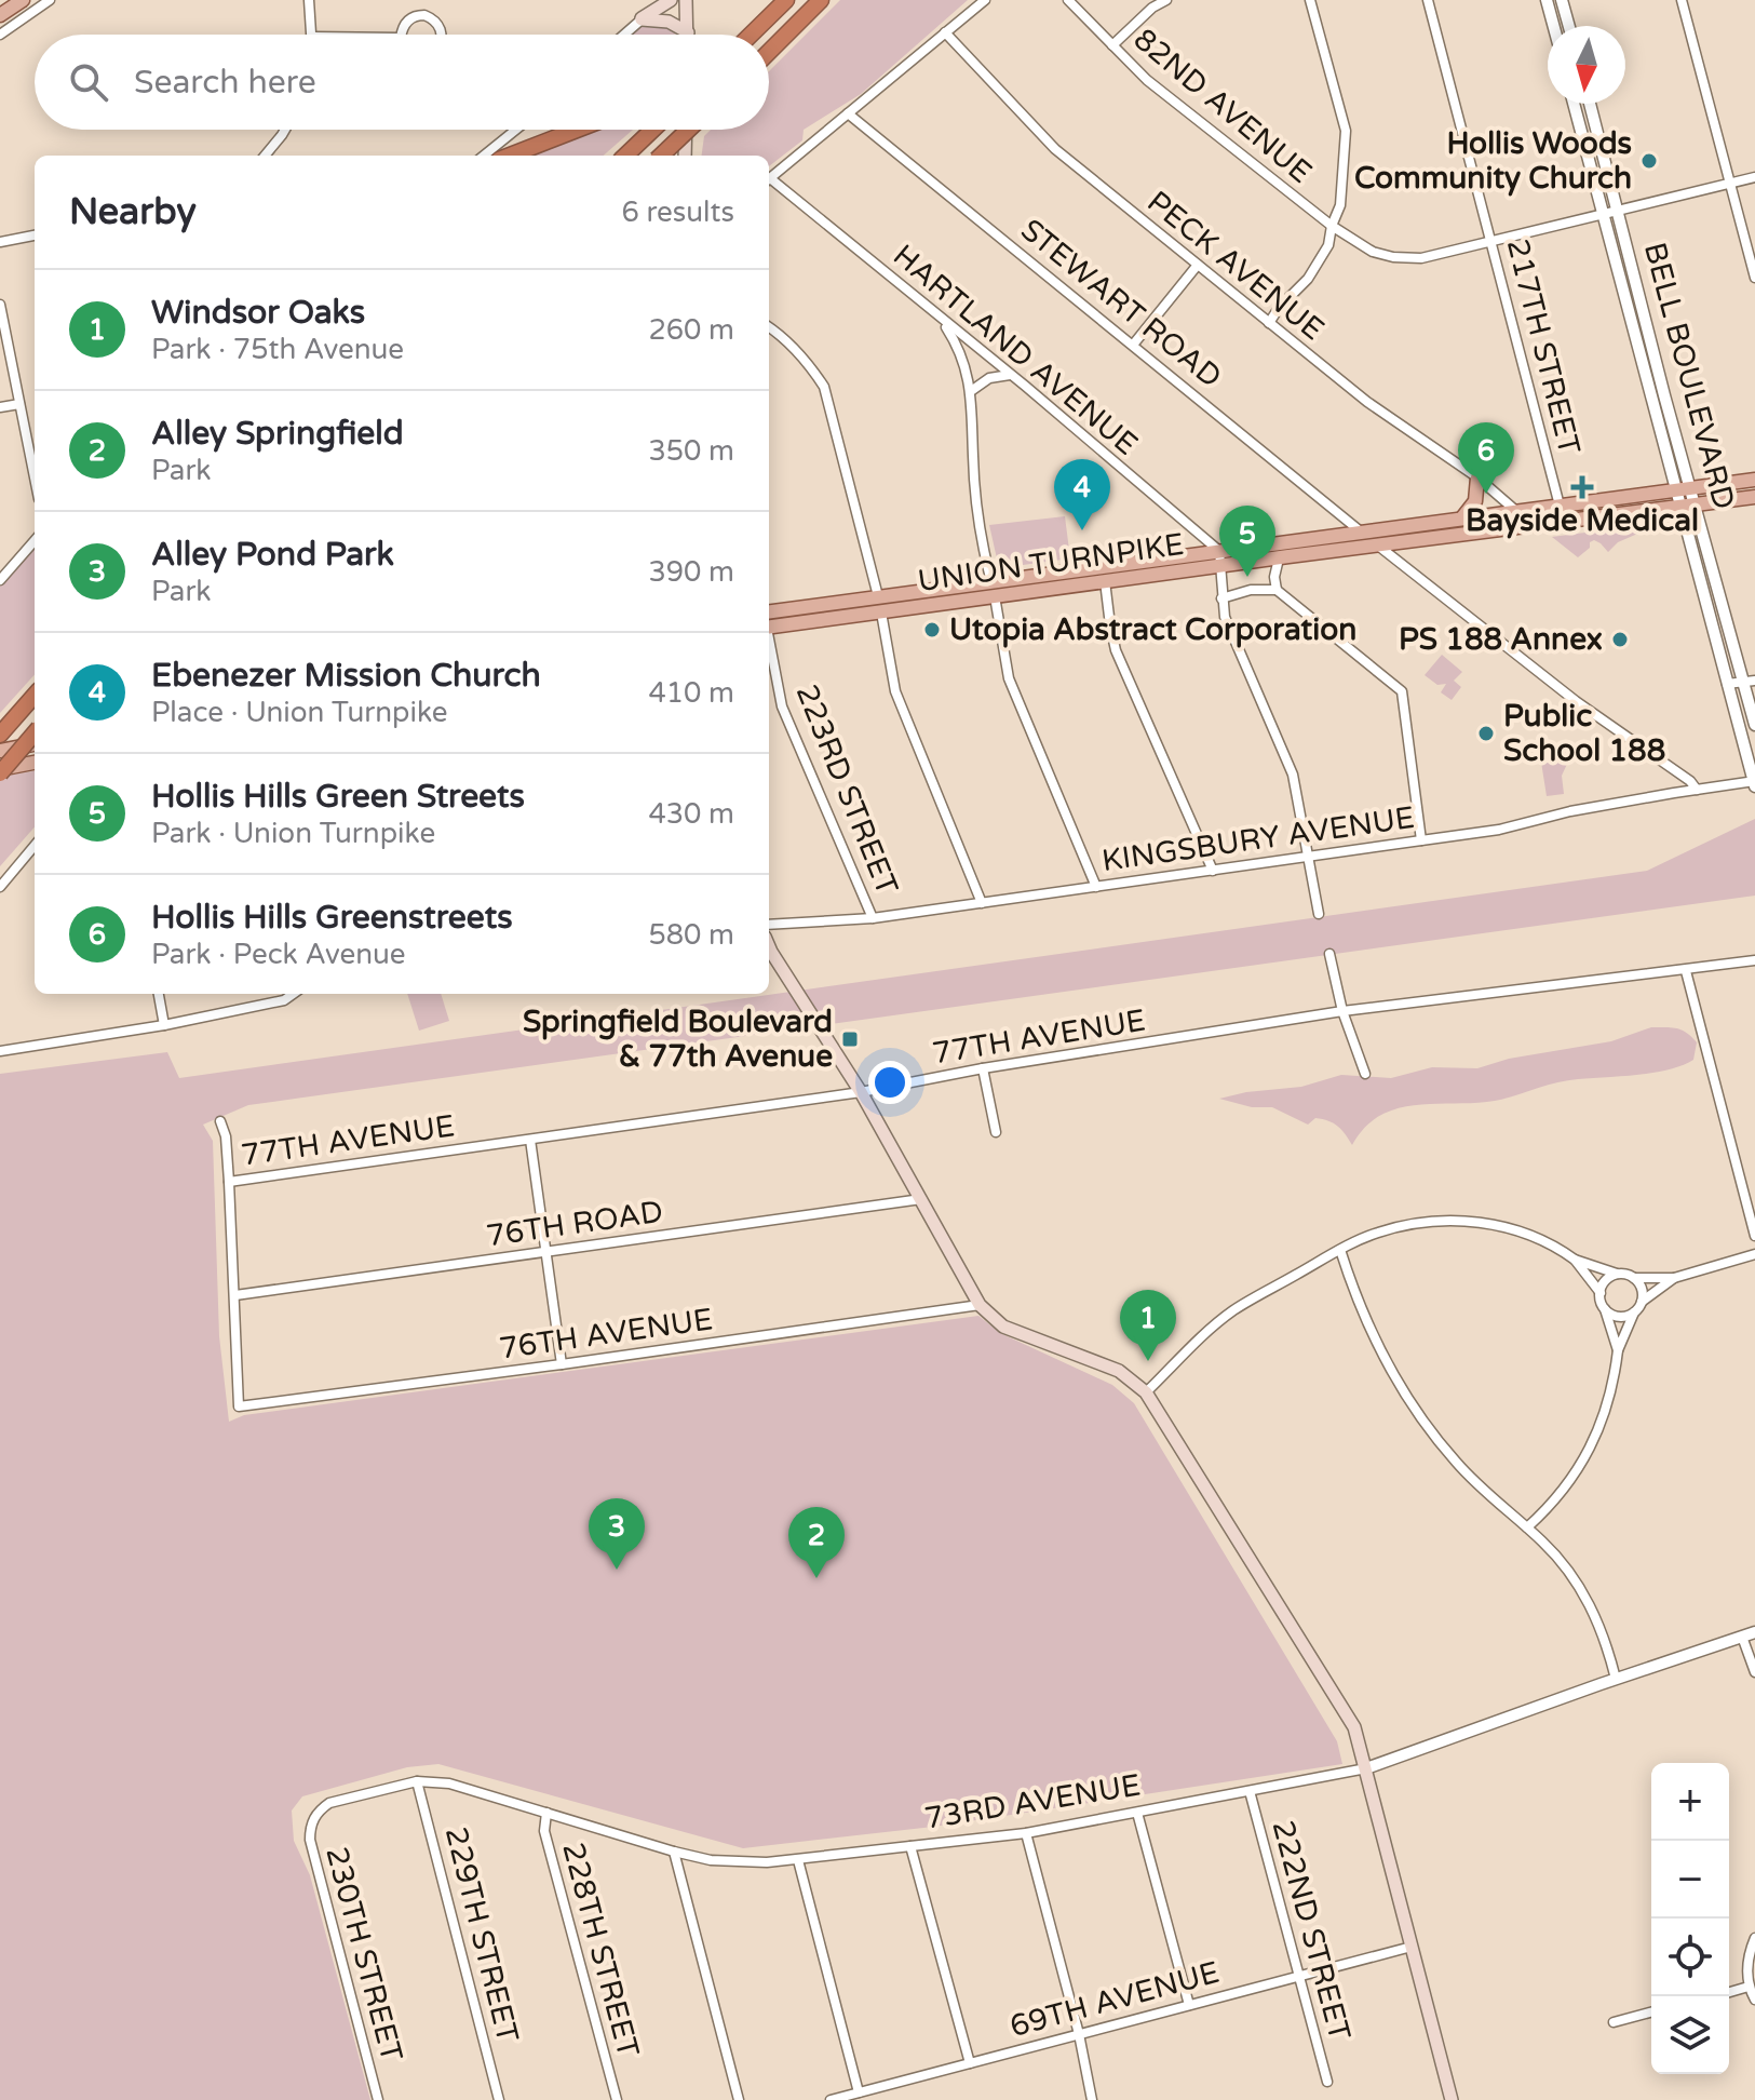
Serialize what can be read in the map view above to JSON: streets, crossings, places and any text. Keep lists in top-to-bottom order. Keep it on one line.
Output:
{"streets":{"main road":["UNION TURNPIKE"],"street":["82ND AVENUE","PECK AVENUE","STEWART ROAD","217TH STREET","HARTLAND AVENUE","BELL BOULEVARD","223RD STREET","KINGSBURY AVENUE","77TH AVENUE","76TH ROAD","76TH AVENUE","73RD AVENUE","222ND STREET","229TH STREET","228TH STREET","230TH STREET","69TH AVENUE"]},"crossings":[["82ND AVENUE","217TH STREET"],["82ND AVENUE","BELL BOULEVARD"],["PECK AVENUE","UNION TURNPIKE"],["STEWART ROAD","UNION TURNPIKE"],["217TH STREET","UNION TURNPIKE"],["HARTLAND AVENUE","UNION TURNPIKE"],["BELL BOULEVARD","UNION TURNPIKE"],["BELL BOULEVARD","KINGSBURY AVENUE"],["223RD STREET","KINGSBURY AVENUE"],["76TH ROAD","76TH AVENUE"],["73RD AVENUE","222ND STREET"],["73RD AVENUE","229TH STREET"],["73RD AVENUE","228TH STREET"],["73RD AVENUE","230TH STREET"],["222ND STREET","69TH AVENUE"]],"places":{"other":["Hollis Woods Community Church","Utopia Abstract Corporation","PS 188 Annex","Public School 188"],"health":["Bayside Medical"],"transit":["Springfield Boulevard & 77th Avenue"]},"north":"bottom","page":{"search":"Search here","heading":["Nearby","6 results"],"list":[{"mark":"1","name":"Windsor Oaks","note":"Park · 75th Avenue","value":"260 m"},{"mark":"2","name":"Alley Springfield","note":"Park","value":"350 m"},{"mark":"3","name":"Alley Pond Park","note":"Park","value":"390 m"},{"mark":"4","name":"Ebenezer Mission Church","note":"Place · Union Turnpike","value":"410 m"},{"mark":"5","name":"Hollis Hills Green Streets","note":"Park · Union Turnpike","value":"430 m"},{"mark":"6","name":"Hollis Hills Greenstreets","note":"Park · Peck Avenue","value":"580 m"}],"pins":["6","4","5","1","3","2"],"map_buttons":["+","−"]}}
